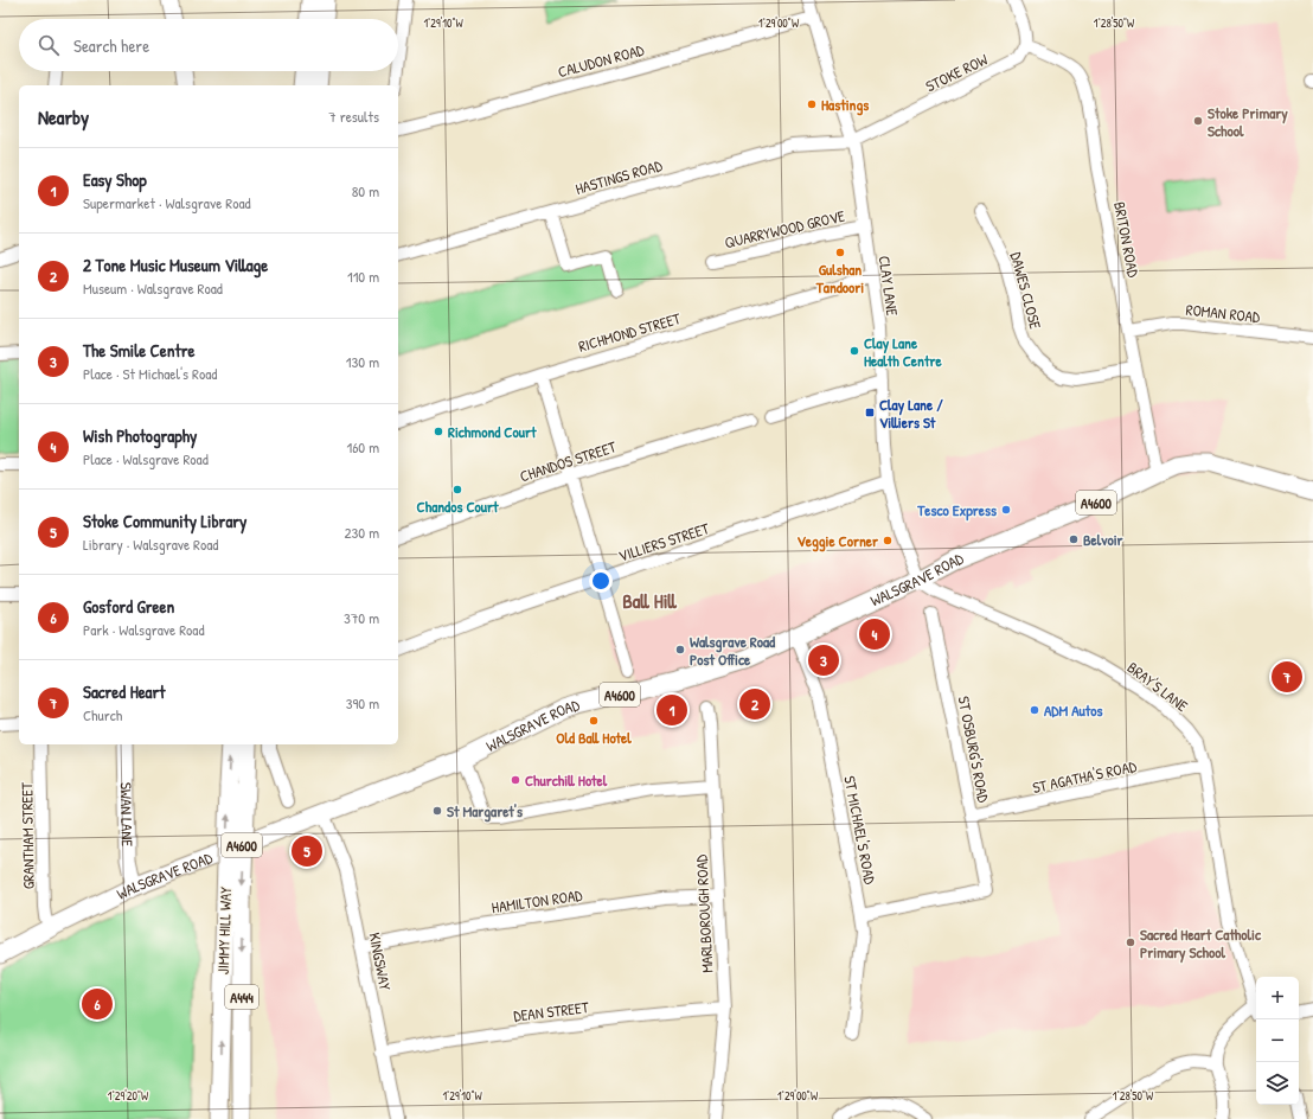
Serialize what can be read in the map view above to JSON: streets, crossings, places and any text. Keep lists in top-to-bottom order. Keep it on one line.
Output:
{"streets":{"highway":["A4600","WALSGRAVE ROAD","JIMMY HILL WAY","A444"],"main road":["SWAN LANE"],"street":["CALUDON ROAD","STOKE ROW","HASTINGS ROAD","QUARRYWOOD GROVE","BRITON ROAD","CLAY LANE","DAWES CLOSE","ROMAN ROAD","RICHMOND STREET","CHANDOS STREET","VILLIERS STREET","BRAY'S LANE","ST OSBURG'S ROAD","ST AGATHA'S ROAD","ST MICHAEL'S ROAD","GRANTHAM STREET","HAMILTON ROAD","MARLBOROUGH ROAD","KINGSWAY","DEAN STREET"]},"crossings":[["CALUDON ROAD","CLAY LANE"],["STOKE ROW","HASTINGS ROAD"],["STOKE ROW","BRITON ROAD"],["STOKE ROW","CLAY LANE"],["HASTINGS ROAD","CLAY LANE"],["QUARRYWOOD GROVE","CLAY LANE"],["BRITON ROAD","DAWES CLOSE"],["BRITON ROAD","ROMAN ROAD"],["BRITON ROAD","WALSGRAVE ROAD"],["CLAY LANE","RICHMOND STREET"],["CLAY LANE","VILLIERS STREET"],["CLAY LANE","WALSGRAVE ROAD"],["CLAY LANE","BRAY'S LANE"],["WALSGRAVE ROAD","BRAY'S LANE"],["WALSGRAVE ROAD","SWAN LANE"],["WALSGRAVE ROAD","ST MICHAEL'S ROAD"],["WALSGRAVE ROAD","GRANTHAM STREET"],["WALSGRAVE ROAD","KINGSWAY"],["BRAY'S LANE","ST AGATHA'S ROAD"],["ST OSBURG'S ROAD","ST AGATHA'S ROAD"],["ST OSBURG'S ROAD","ST MICHAEL'S ROAD"],["HAMILTON ROAD","MARLBOROUGH ROAD"],["HAMILTON ROAD","KINGSWAY"],["MARLBOROUGH ROAD","DEAN STREET"],["KINGSWAY","DEAN STREET"]],"districts":["Ball Hill"],"places":{"other":["Hastings","Stoke Primary School","Gulshan Tandoori","Clay Lane Health Centre","Richmond Court","Chandos Court","Tesco Express","Belvoir","Veggie Corner","Walsgrave Road Post Office","ADM Autos","Old Ball Hotel","Churchill Hotel","St Margaret's","Sacred Heart Catholic Primary School"],"transit":["Clay Lane / Villiers St"]},"page":{"search":"Search here","heading":["Nearby","7 results"],"list":[{"mark":"1","name":"Easy Shop","note":"Supermarket · Walsgrave Road","value":"80 m"},{"mark":"2","name":"2 Tone Music Museum Village","note":"Museum · Walsgrave Road","value":"110 m"},{"mark":"3","name":"The Smile Centre","note":"Place · St Michael's Road","value":"130 m"},{"mark":"4","name":"Wish Photography","note":"Place · Walsgrave Road","value":"160 m"},{"mark":"5","name":"Stoke Community Library","note":"Library · Walsgrave Road","value":"230 m"},{"mark":"6","name":"Gosford Green","note":"Park · Walsgrave Road","value":"370 m"},{"mark":"7","name":"Sacred Heart","note":"Church","value":"390 m"}],"pins":["4","3","7","2","1","5","6"],"map_buttons":["+","−"]},"coordinates":["1°29'10\"W","1°29'00\"W","1°28'50\"W","1°29'20\"W"]}
